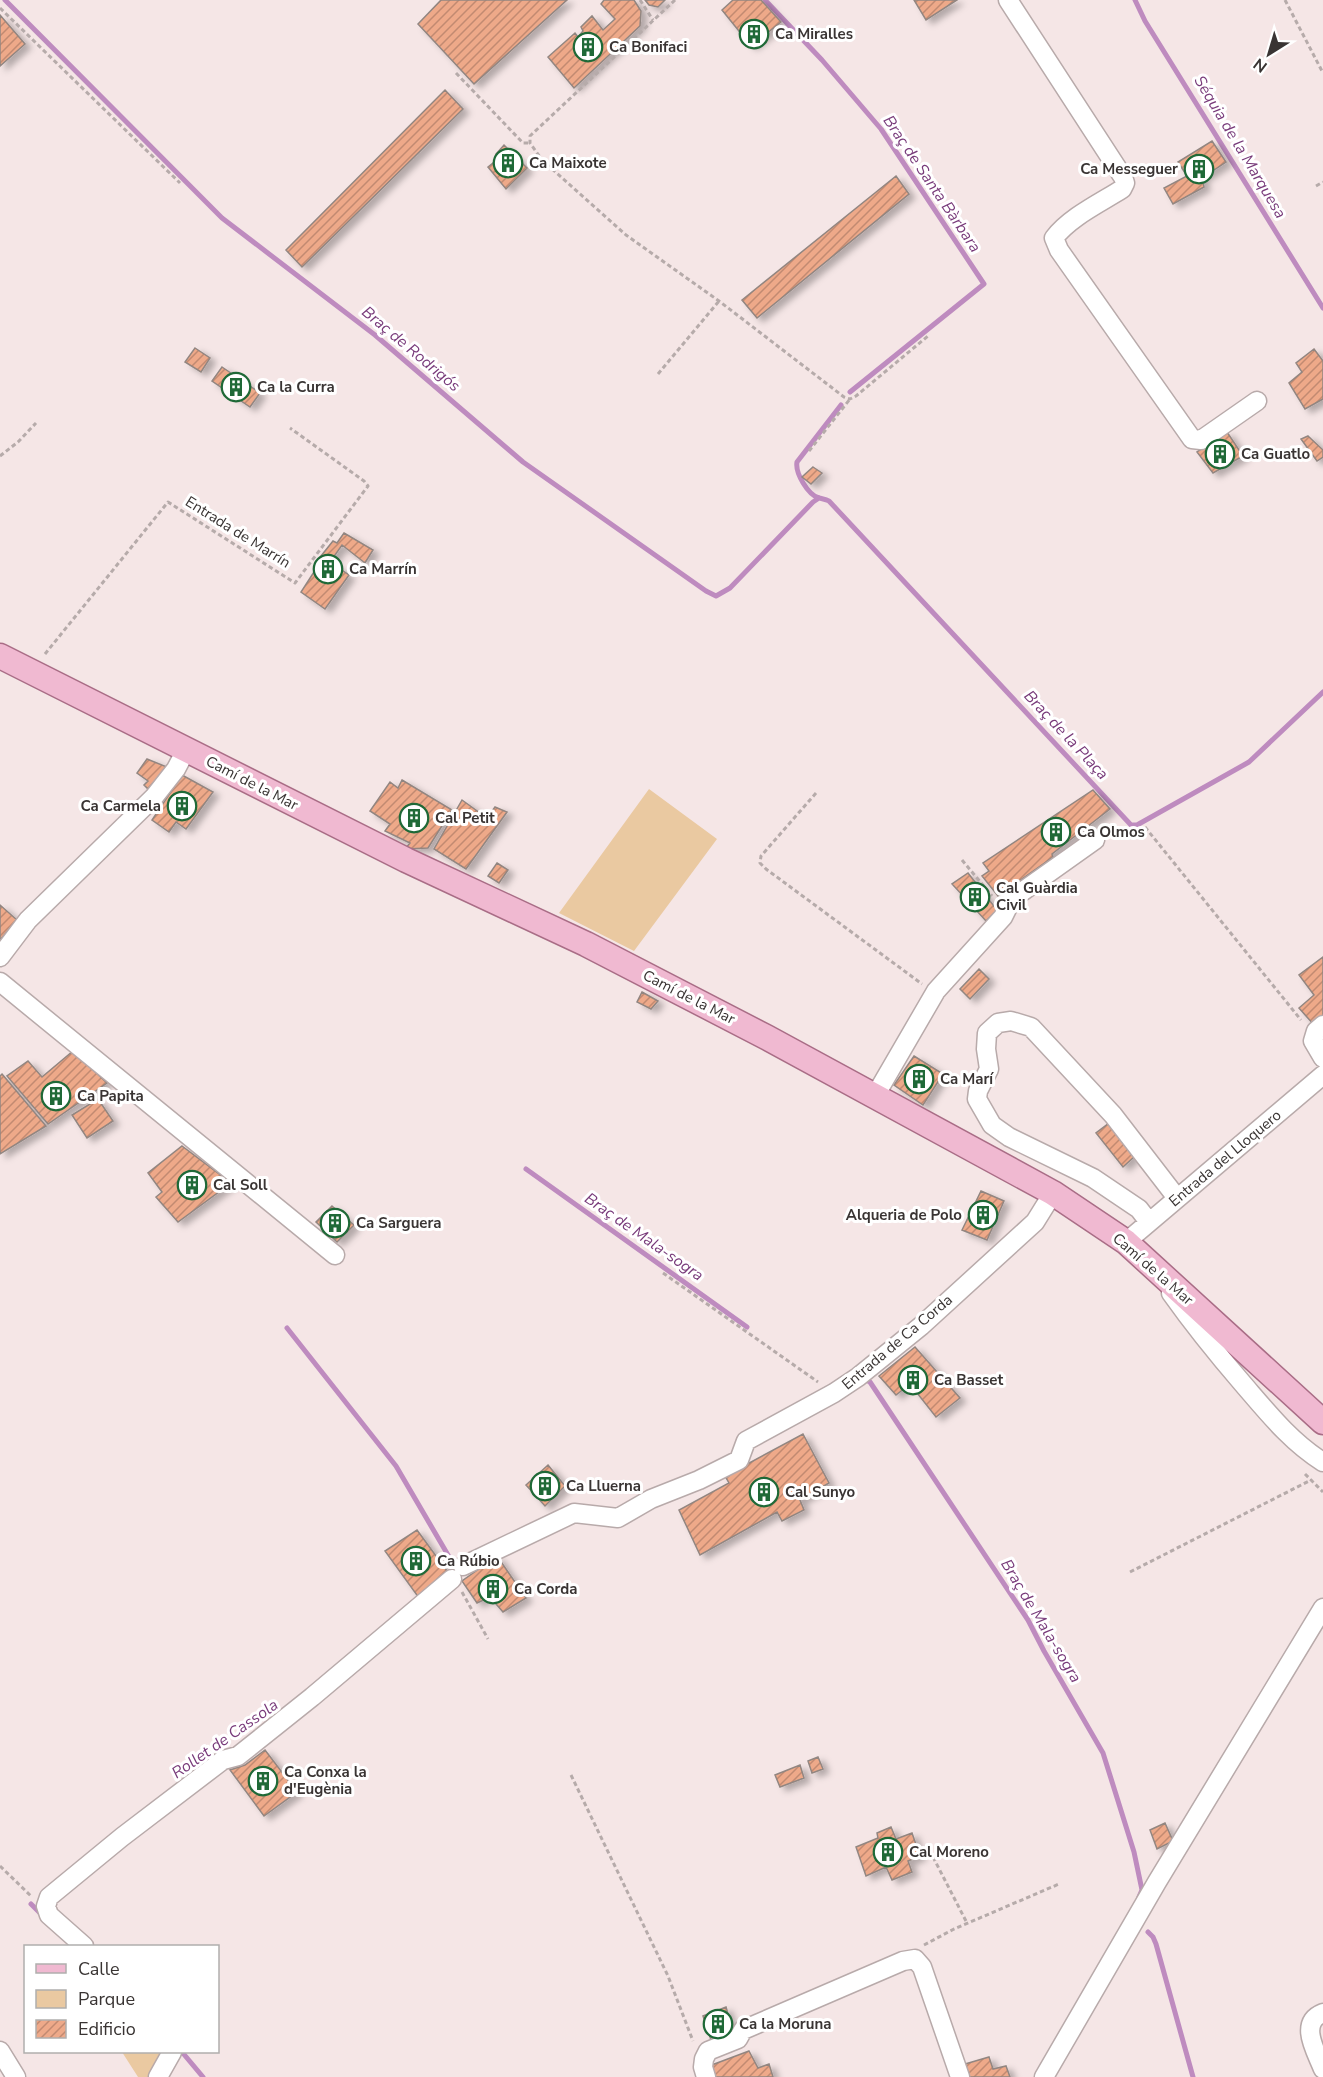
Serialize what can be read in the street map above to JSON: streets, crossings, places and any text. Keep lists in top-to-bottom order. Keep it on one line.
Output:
{"streets":{"main road":["Camí de la Mar"],"street":["Entrada del Lloquero","Entrada de Ca Corda"],"path":["Entrada de Marrín"]},"crossings":[["Entrada de Marrín","Camí de la Mar"],["Camí de la Mar","Entrada del Lloquero"],["Camí de la Mar","Entrada de Ca Corda"]],"water":["Séquia de la Marquesa","Braç de Santa Bàrbara","Braç de Rodrigós","Braç de la Plaça","Braç de Mala-sogra","Rollet de Cassola"],"places":{"building":["Ca Miralles","Ca Bonifaci","Ca Maixote","Ca Messeguer","Ca la Curra","Ca Guatlo","Ca Marrín","Ca Carmela","Cal Petit","Ca Olmos","Cal Guàrdia Civil","Ca Marí","Ca Papita","Cal Soll","Alqueria de Polo","Ca Sarguera","Ca Basset","Ca Lluerna","Cal Sunyo","Ca Rúbio","Ca Corda","Ca Conxa la d'Eugènia","Cal Moreno","Ca la Moruna"]},"legend":["Calle","Parque","Edificio"],"north":"bottom left"}
